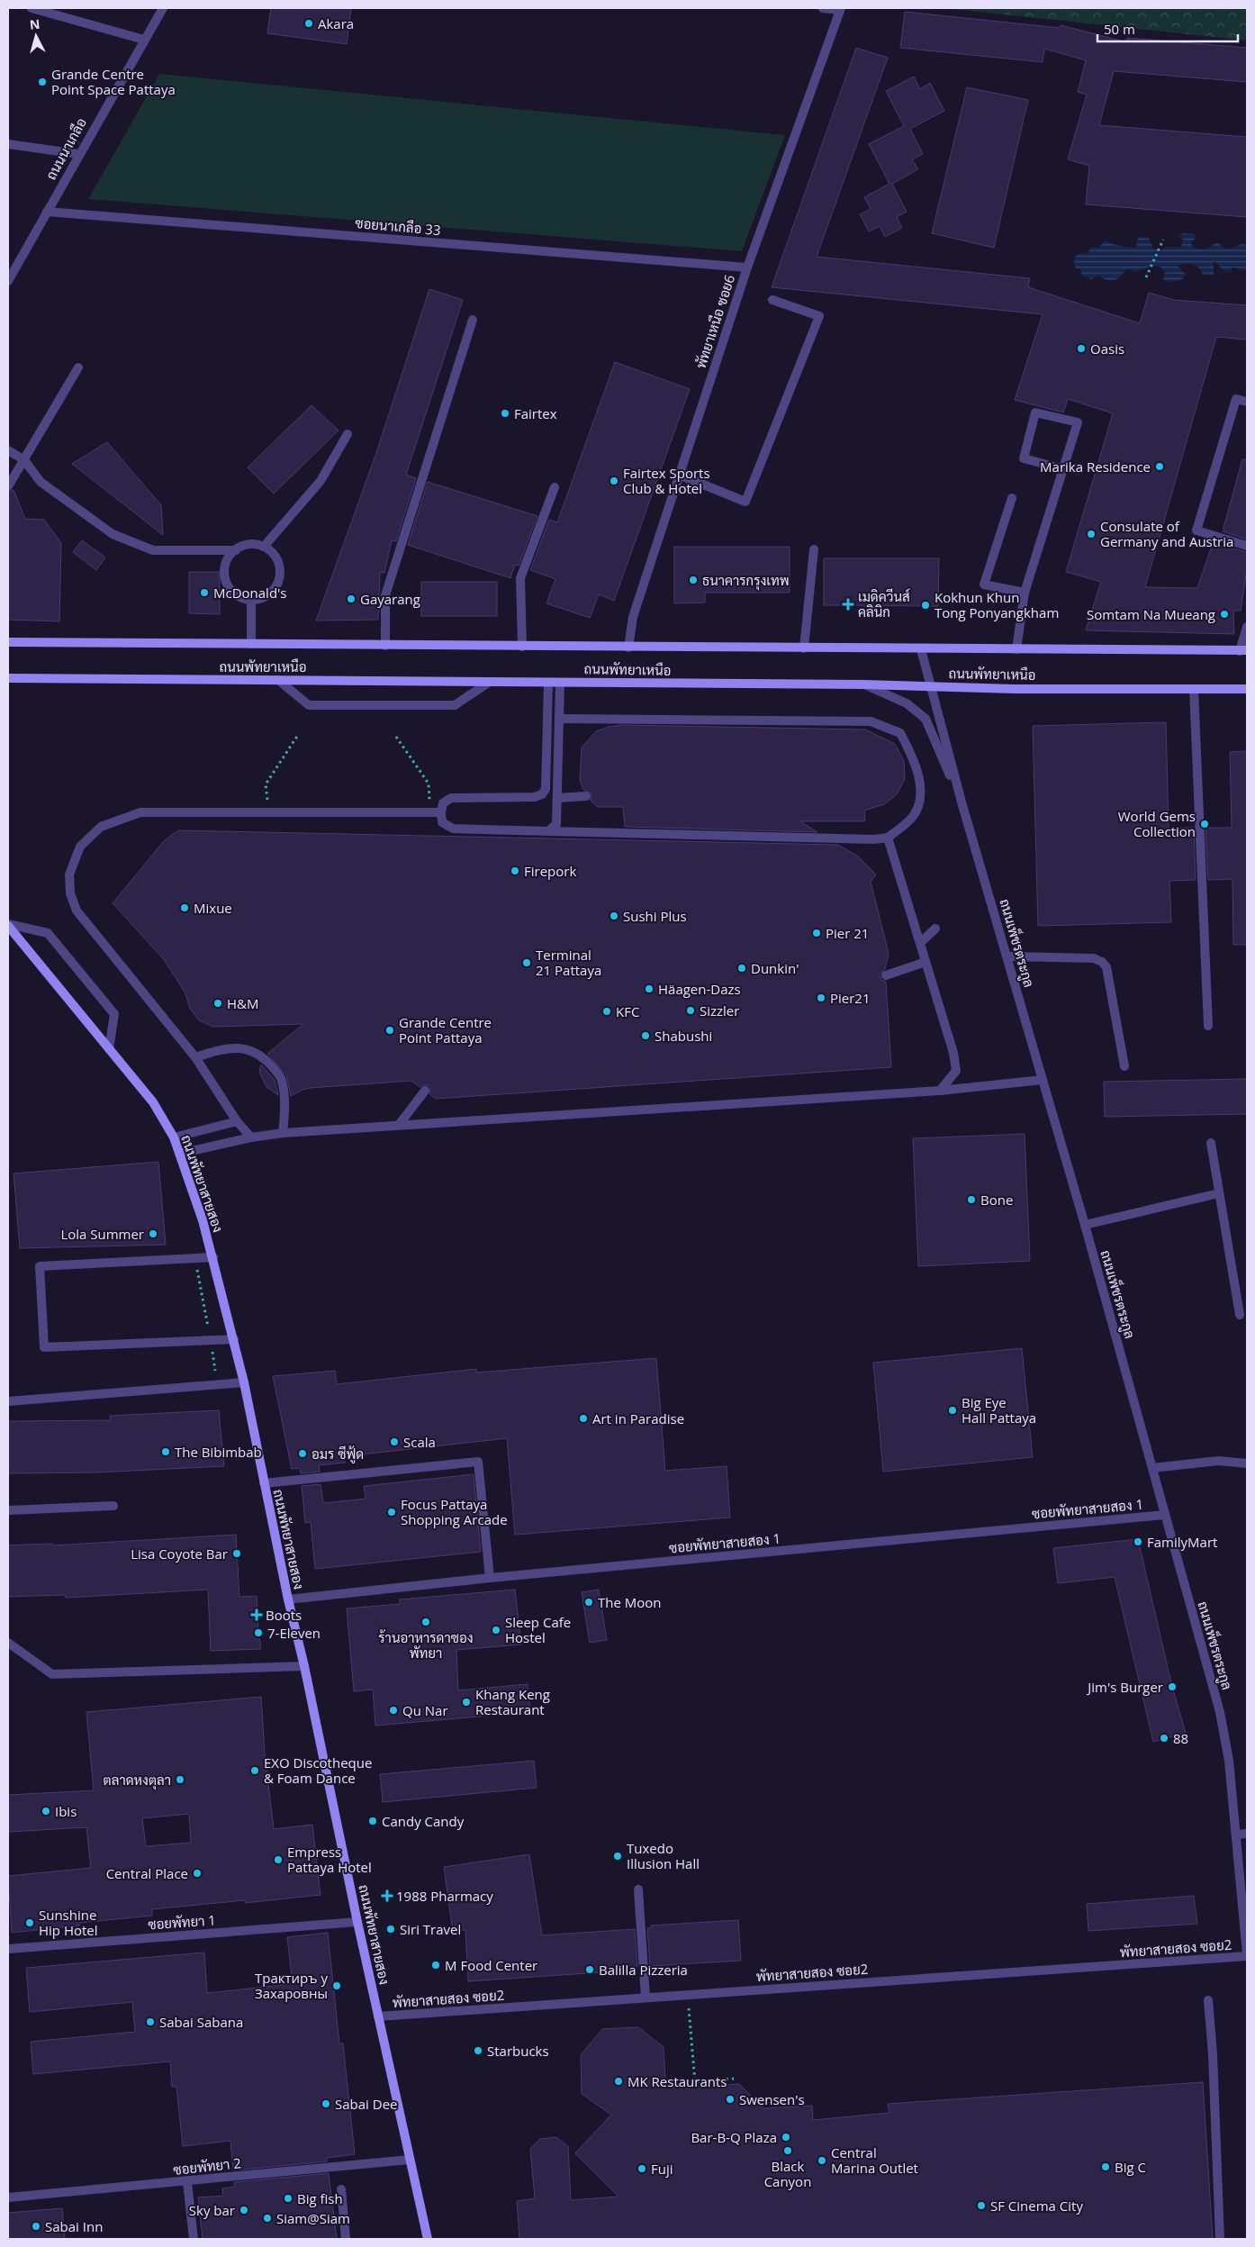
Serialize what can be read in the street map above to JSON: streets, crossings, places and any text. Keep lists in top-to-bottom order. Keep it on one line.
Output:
{"streets":{"main road":["ถนนพัทยาเหนือ","ถนนพัทยาสายสอง"],"street":["ถนนนาเกลือ","ซอยนาเกลือ 33","พัทยาเหนือ ซอย6","ถนนเพ็ชรตระกูล","ซอยพัทยาสายสอง 1","ซอยพัทยา 1","พัทยาสายสอง ซอย2","ซอยพัทยา 2"]},"crossings":[["ถนนนาเกลือ","ซอยนาเกลือ 33"],["ซอยนาเกลือ 33","พัทยาเหนือ ซอย6"],["พัทยาเหนือ ซอย6","ถนนพัทยาเหนือ"],["ถนนพัทยาเหนือ","ถนนเพ็ชรตระกูล"],["ถนนเพ็ชรตระกูล","ซอยพัทยาสายสอง 1"],["ถนนเพ็ชรตระกูล","พัทยาสายสอง ซอย2"],["ถนนพัทยาสายสอง","ซอยพัทยาสายสอง 1"],["ถนนพัทยาสายสอง","ซอยพัทยา 1"],["ถนนพัทยาสายสอง","พัทยาสายสอง ซอย2"],["ถนนพัทยาสายสอง","ซอยพัทยา 2"]],"places":{"other":["Akara","Grande Centre Point Space Pattaya","Oasis","Fairtex","Marika Residence","Fairtex Sports Club & Hotel","Consulate of Germany and Austria","ธนาคารกรุงเทพ","McDonald's","Gayarang","Kokhun Khun Tong Ponyangkham","Somtam Na Mueang","World Gems Collection","Firepork","Mixue","Sushi Plus","Pier 21","Terminal 21 Pattaya","Dunkin'","Häagen-Dazs","Pier21","H&M","Sizzler","KFC","Grande Centre Point Pattaya","Shabushi","Bone","Lola Summer","Big Eye Hall Pattaya","Art in Paradise","Scala","The Bibimbab","อมร ซีฟู้ด","Focus Pattaya Shopping Arcade","FamilyMart","Lisa Coyote Bar","The Moon","ร้านอาหารดาซอง พัทยา","Sleep Cafe Hostel","7-Eleven","Jim's Burger","Khang Keng Restaurant","Qu Nar","88","EXO Discotheque & Foam Dance","ตลาดหงตุลา","Ibis","Candy Candy","Tuxedo Illusion Hall","Empress Pattaya Hotel","Central Place","Sunshine Hip Hotel","Siri Travel","M Food Center","Balilla Pizzeria","Трактиръ у Захаровны","Sabai Sabana","Starbucks","MK Restaurants","Swensen's","Sabai Dee","Bar-B-Q Plaza","Black Canyon","Central Marina Outlet","Big C","Fuji","Big fish","SF Cinema City","Sky bar","Siam@Siam","Sabai Inn"],"health":["เมดิควีนส์ คลินิก","Boots","1988 Pharmacy"]},"scale_bar":"50 m","north":"top"}
